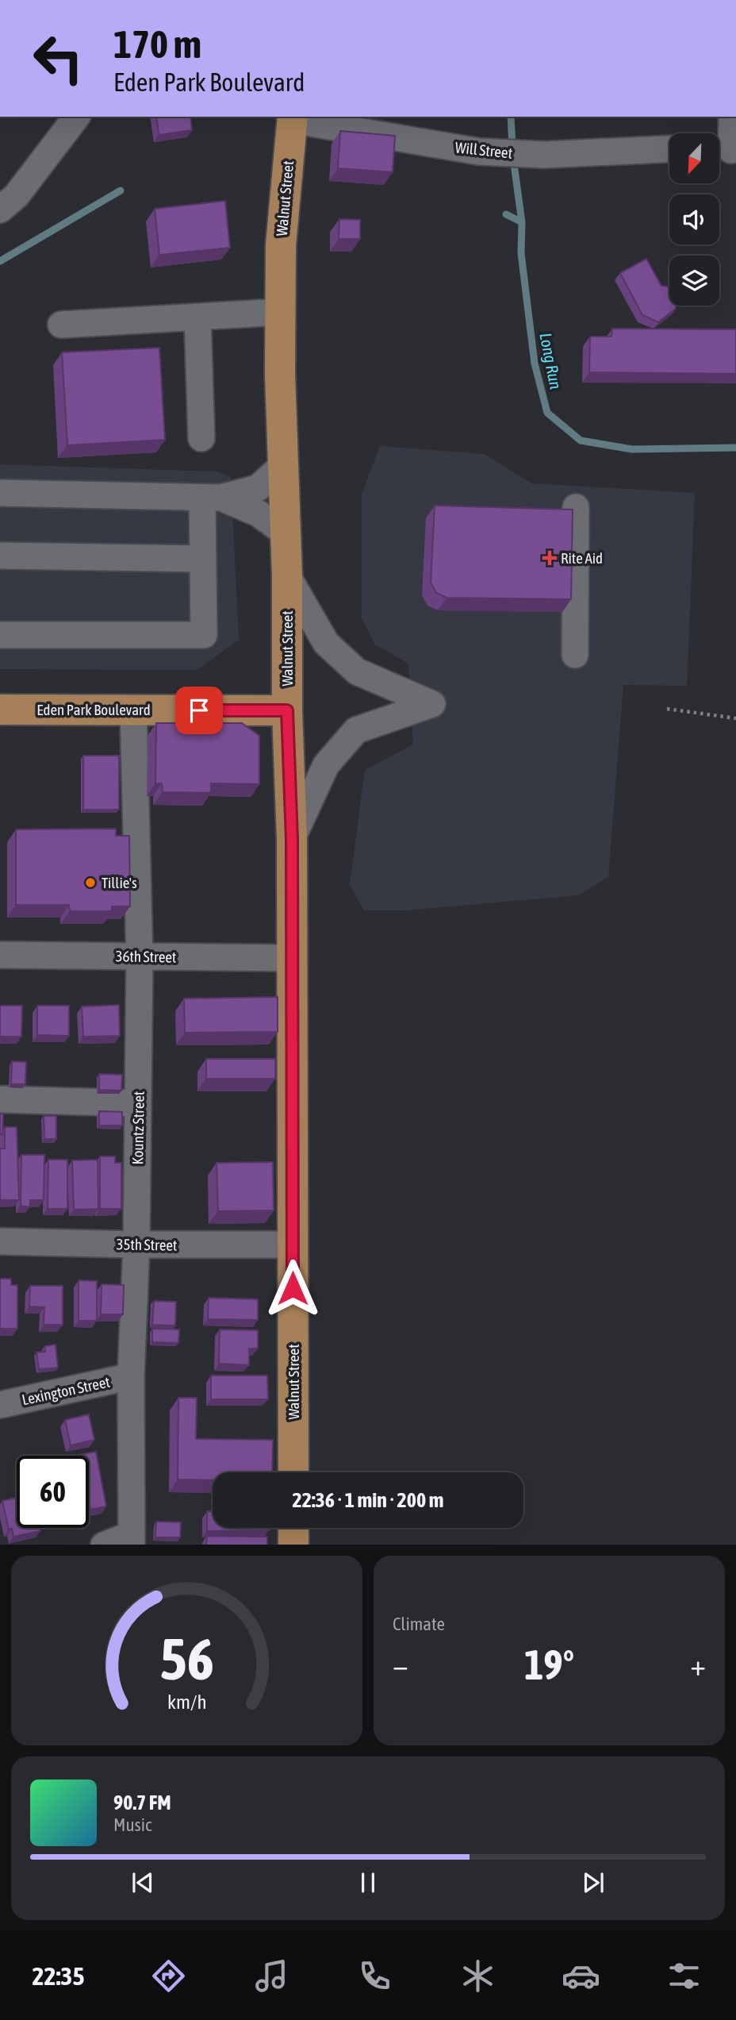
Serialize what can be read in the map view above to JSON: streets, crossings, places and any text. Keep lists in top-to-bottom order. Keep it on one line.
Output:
{"streets":{"main road":["Walnut Street","Eden Park Boulevard"],"street":["Will Street","36th Street","Kountz Street","35th Street","Lexington Street"]},"crossings":[["Will Street","Walnut Street"],["Walnut Street","Eden Park Boulevard"],["Walnut Street","36th Street"],["Walnut Street","35th Street"],["Eden Park Boulevard","Kountz Street"],["36th Street","Kountz Street"],["Kountz Street","35th Street"],["Kountz Street","Lexington Street"]],"water":["Long Run"],"places":{"health":["Rite Aid"],"other":["Tillie's"]},"north":"bottom left","page":{"turn":["170 m","Eden Park Boulevard"],"limit":"60","trip":"22:36 · 1 min · 200 m","tile":"Climate","heat":["−","19°","+"],"song":["90.7 FM","Music"],"tabs":"22:35","gauge":["56","km/h"]}}
